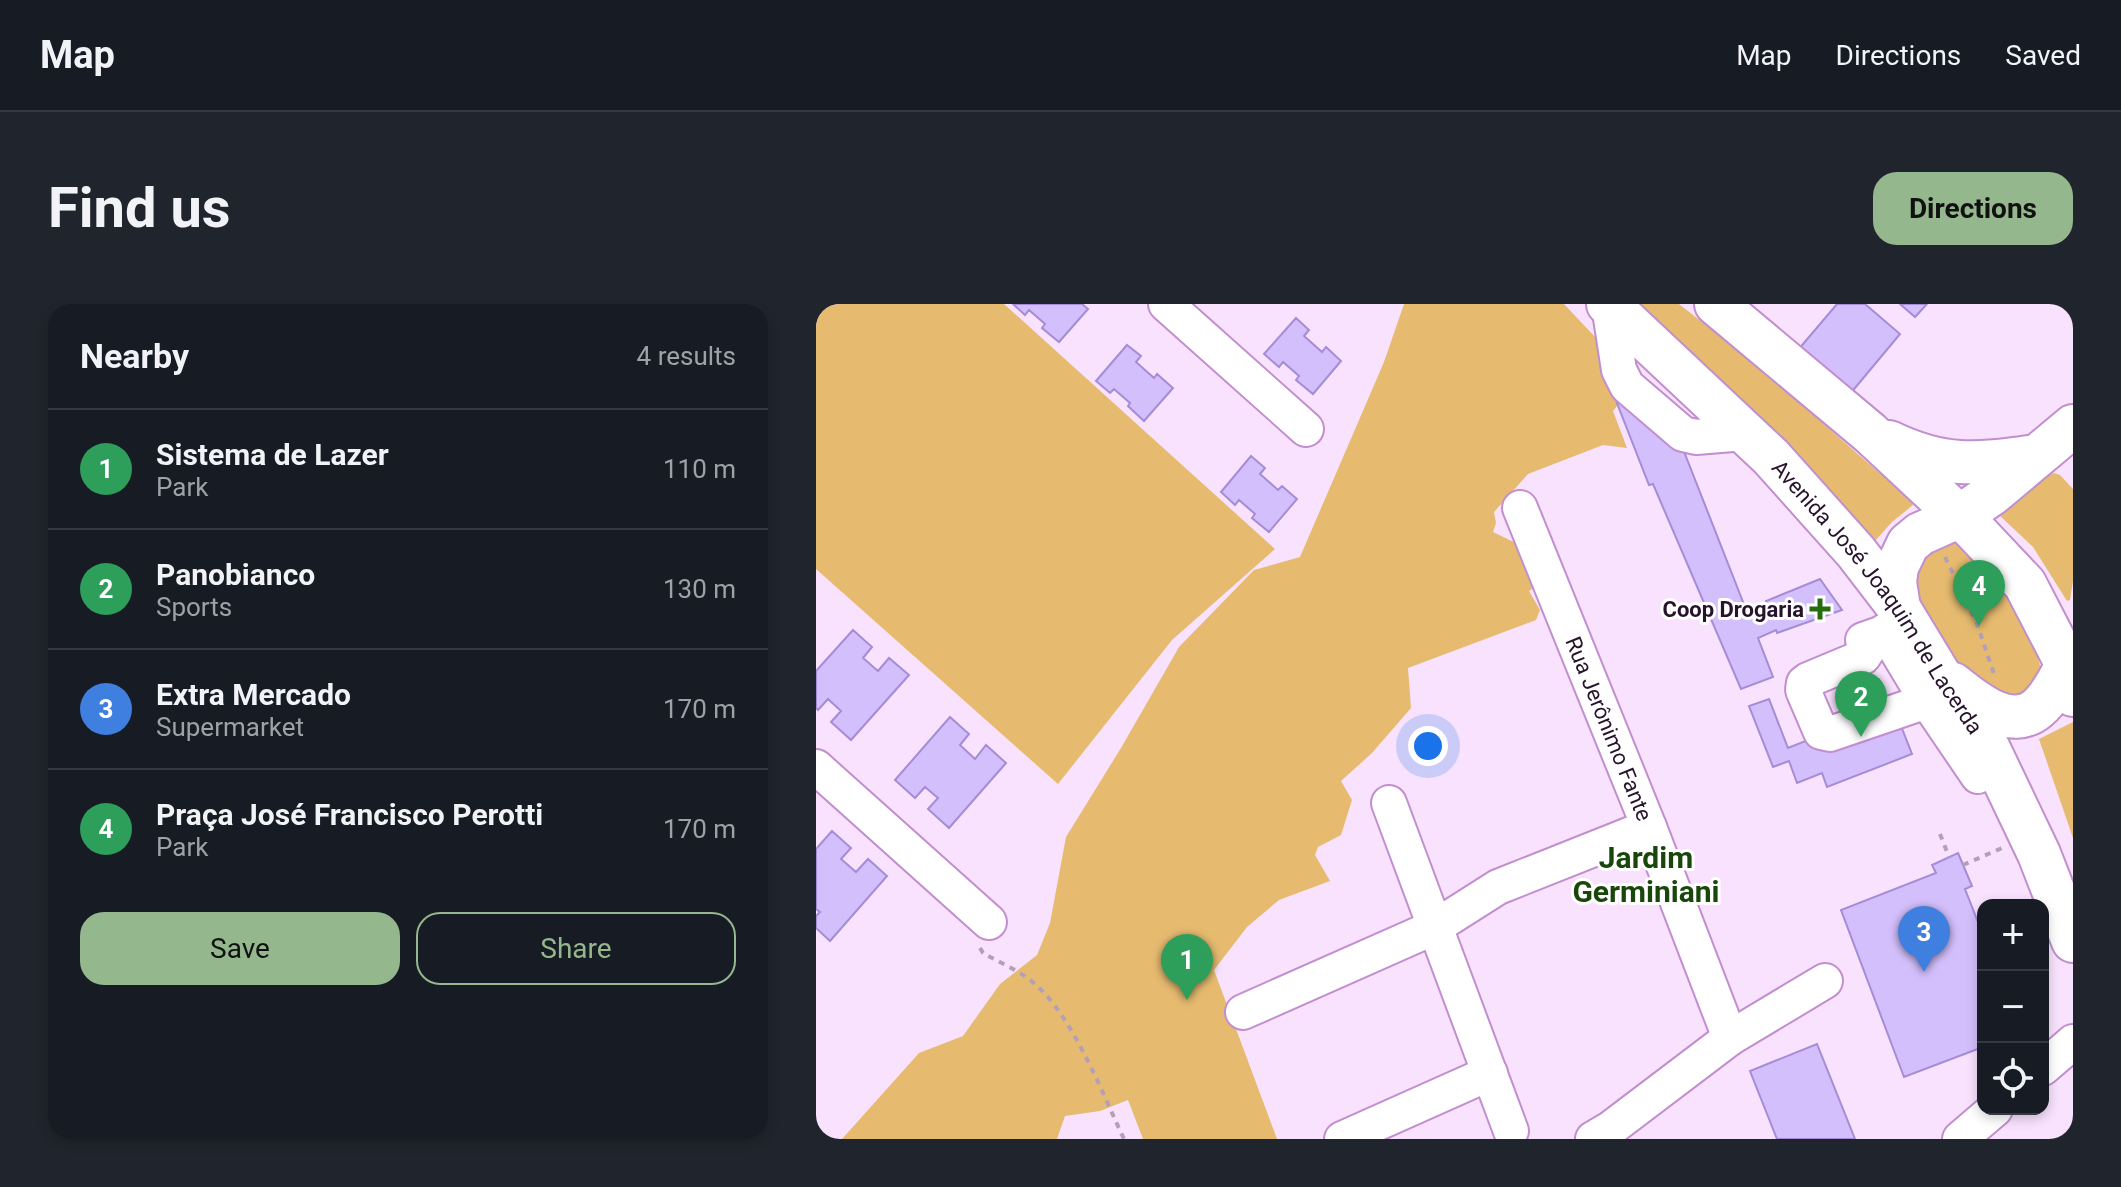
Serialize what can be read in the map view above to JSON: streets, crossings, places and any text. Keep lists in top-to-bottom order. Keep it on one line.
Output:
{"streets":{"main road":["Avenida José Joaquim de Lacerda"],"street":["Rua Jerônimo Fante"]},"districts":["Jardim Germiniani"],"places":{"health":["Coop Drogaria"]},"page":{"header":"Map","nav":["Map","Directions","Saved"],"buttons":["Directions",["Save","Share"]],"title":"Find us","heading":["Nearby","4 results"],"list":[{"mark":"1","name":"Sistema de Lazer","note":"Park","value":"110 m"},{"mark":"2","name":"Panobianco","note":"Sports","value":"130 m"},{"mark":"3","name":"Extra Mercado","note":"Supermarket","value":"170 m"},{"mark":"4","name":"Praça José Francisco Perotti","note":"Park","value":"170 m"}],"pins":["4","2","3","1"],"map_buttons":["+","−"]}}
